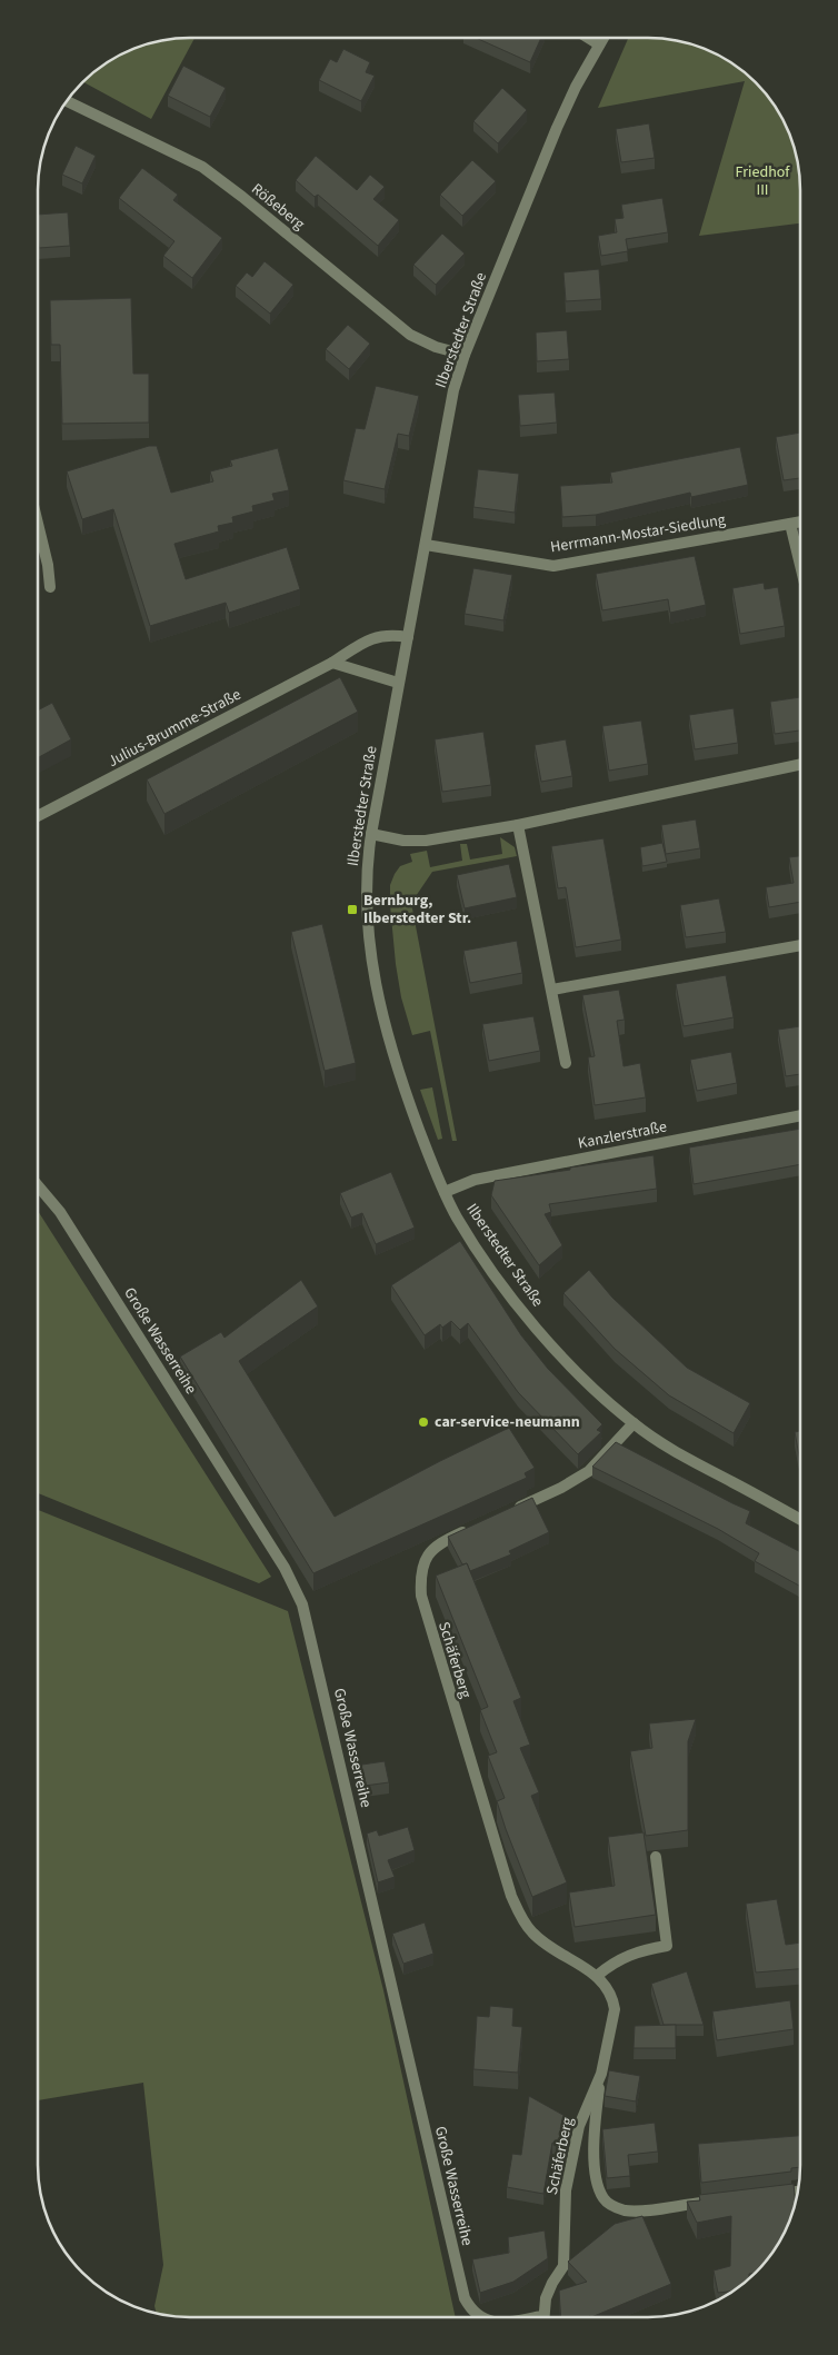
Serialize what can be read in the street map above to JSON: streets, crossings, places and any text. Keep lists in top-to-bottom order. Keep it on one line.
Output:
{"streets":{"street":["Rößeberg","Ilberstedter Straße","Herrmann-Mostar-Siedlung","Julius-Brumme-Straße","Kanzlerstraße","Große Wasserreihe","Schäferberg"]},"crossings":[["Rößeberg","Ilberstedter Straße"],["Ilberstedter Straße","Herrmann-Mostar-Siedlung"],["Ilberstedter Straße","Julius-Brumme-Straße"],["Ilberstedter Straße","Kanzlerstraße"]],"parks":["Friedhof III"],"places":{"transit":["Bernburg, Ilberstedter Str."],"other":["car-service-neumann"]}}
